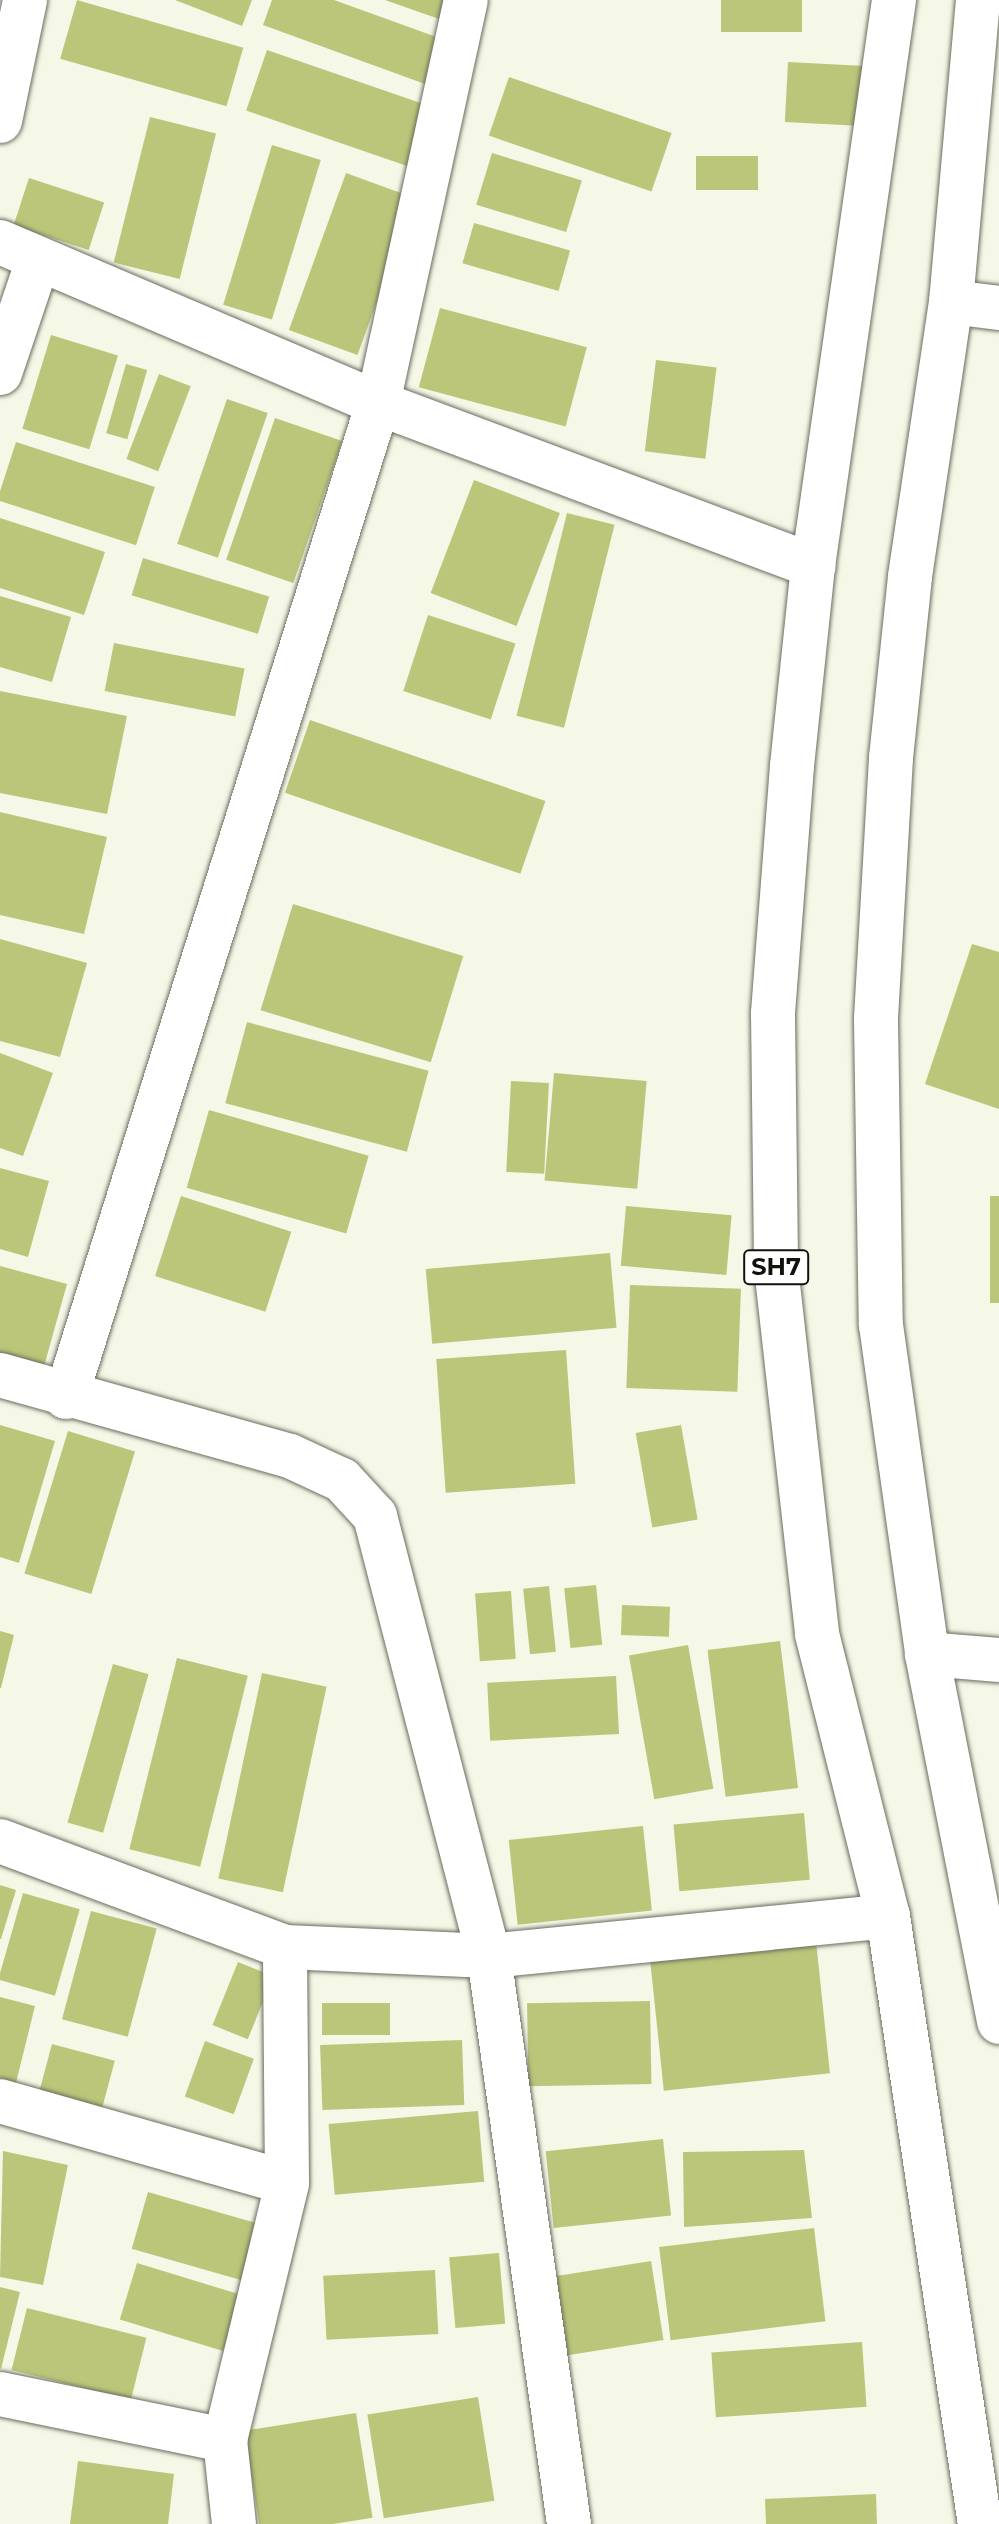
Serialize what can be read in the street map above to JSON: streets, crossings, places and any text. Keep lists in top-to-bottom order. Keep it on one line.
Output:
{"streets":{"street":["SH7"]}}
